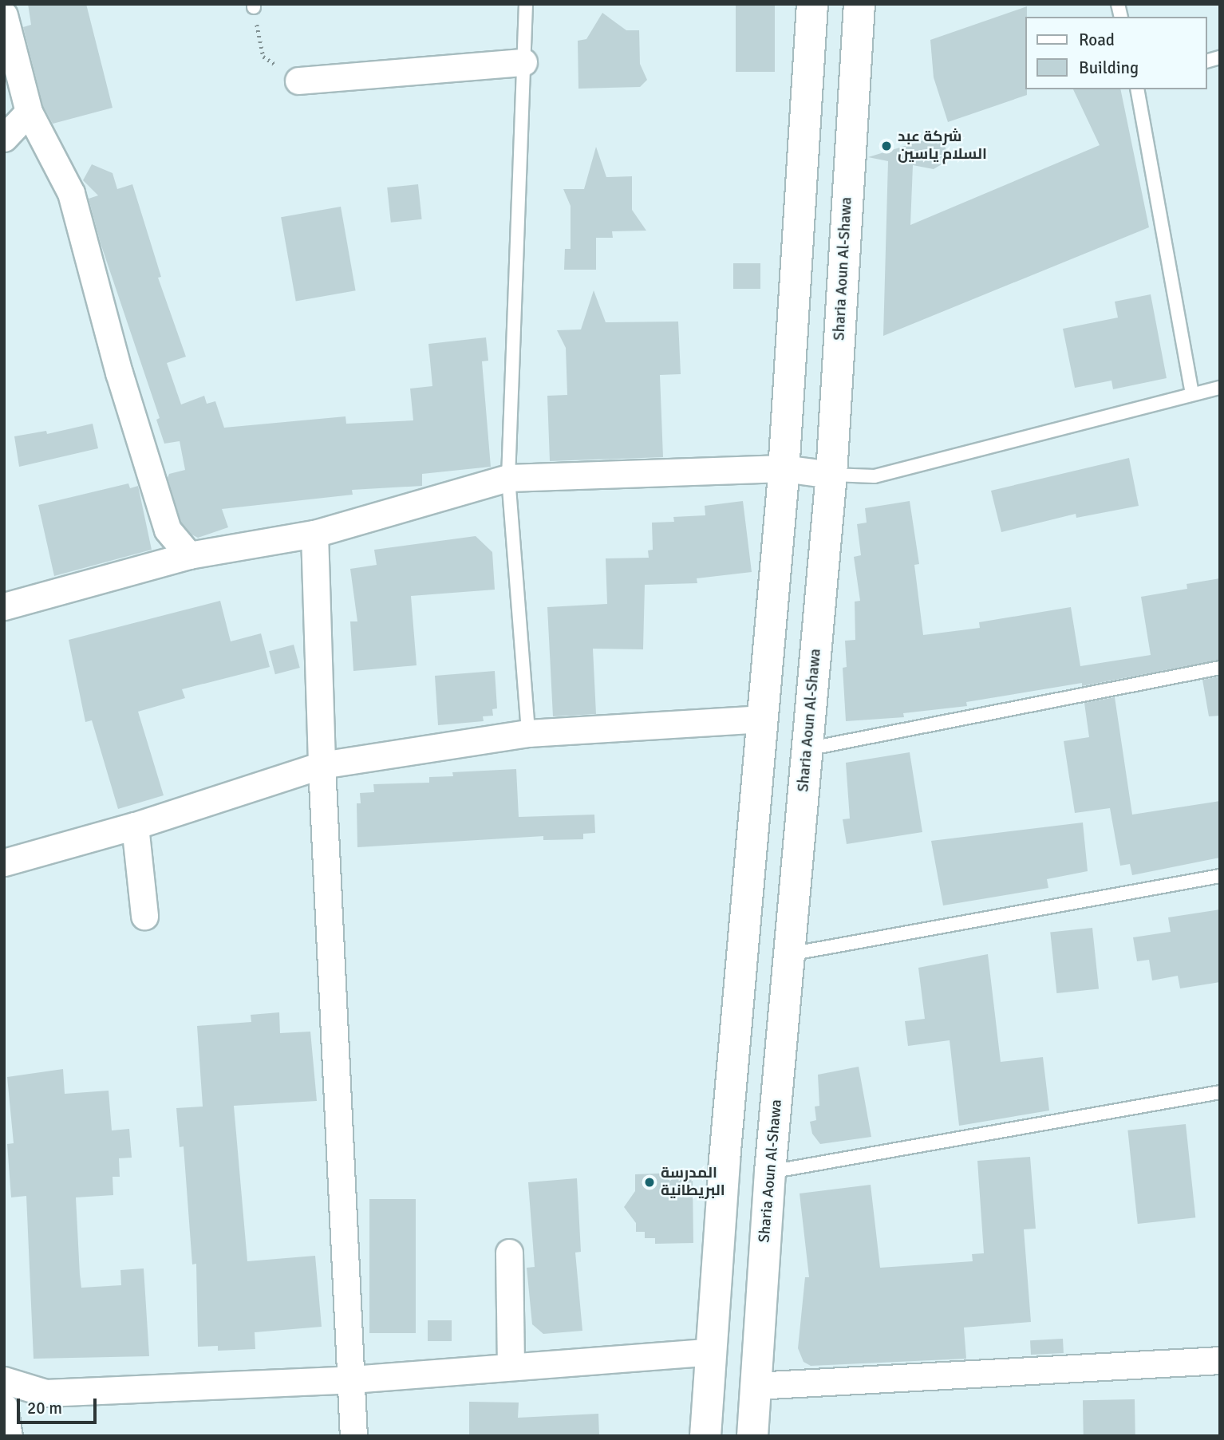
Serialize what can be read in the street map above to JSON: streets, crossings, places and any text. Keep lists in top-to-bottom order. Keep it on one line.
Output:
{"streets":{"main road":["Sharia Aoun Al-Shawa"]},"places":["شركة عبد السلام ياسين","المدرسة البريطانية"],"legend":["Road","Building"],"scale_bar":"20 m"}
